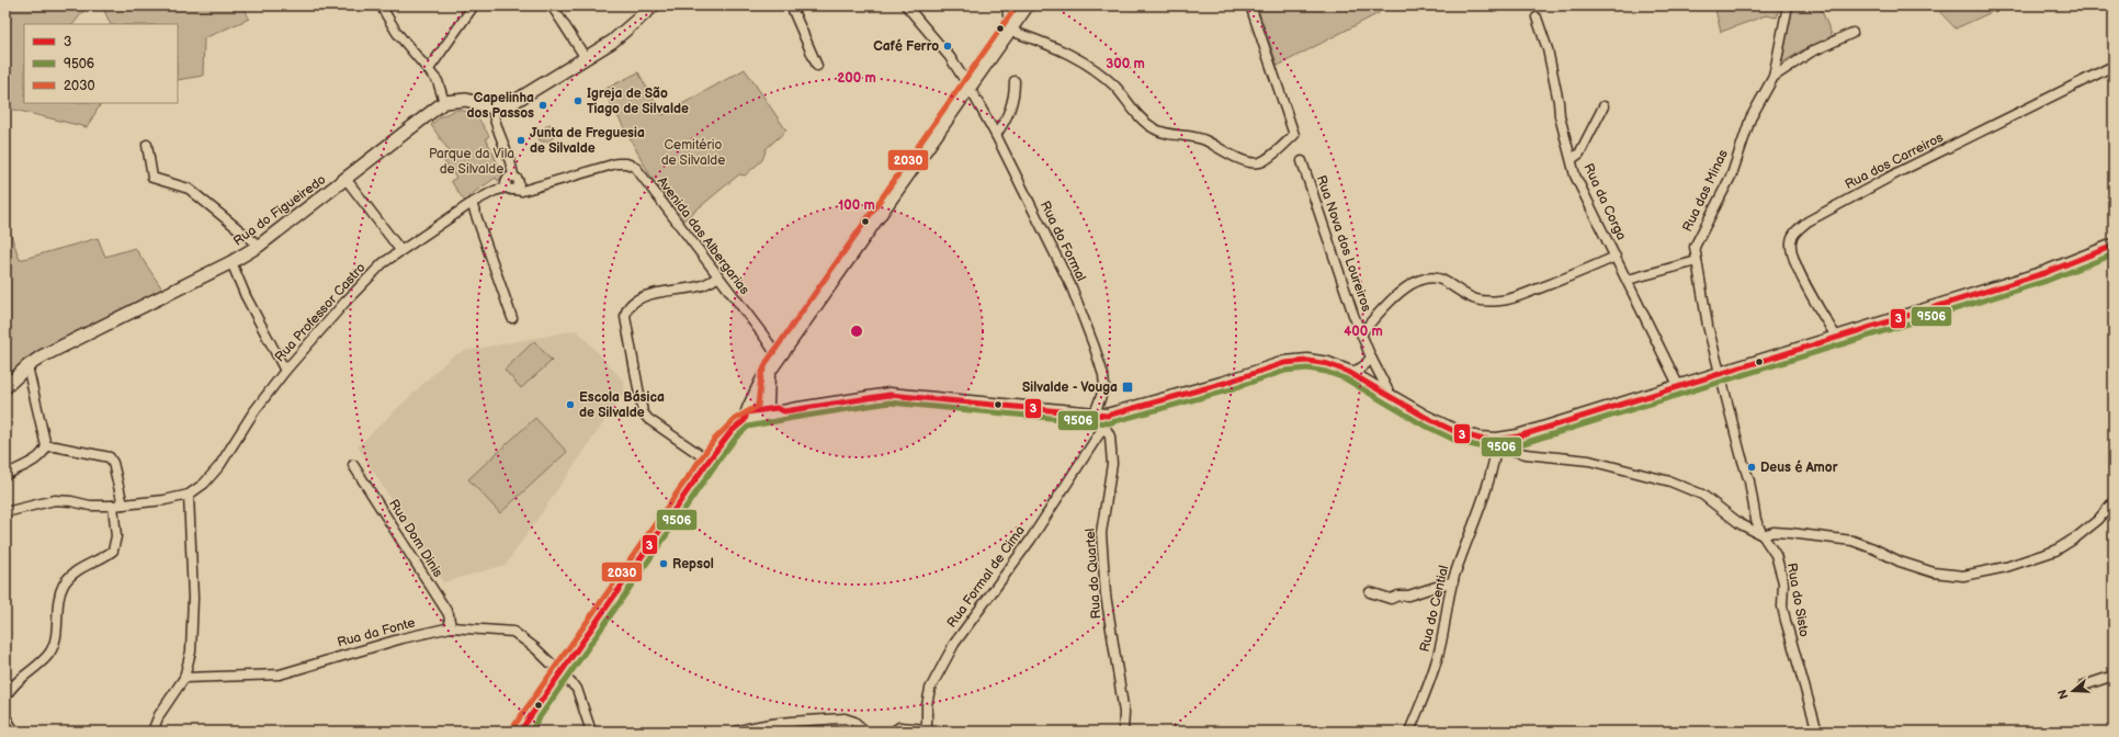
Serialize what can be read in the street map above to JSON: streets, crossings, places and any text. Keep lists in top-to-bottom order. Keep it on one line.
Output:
{"streets":{"main road":["Rua do Figueiredo"],"street":["Rua dos Carreiros","Rua das Minas","Rua da Corga","Avenida das Albergarias","Rua do Formal","Rua Nova dos Loureiros","Rua Professor Castro","Rua Dom Dinis","Rua do Quartel","Rua Formal de Cima","Rua do Sisto","Rua do Cential","Rua da Fonte"]},"crossings":[["Rua das Minas","Rua do Sisto"],["Avenida das Albergarias","Rua Professor Castro"],["Rua do Formal","Rua do Quartel"],["Rua do Formal","Rua Formal de Cima"],["Rua Dom Dinis","Rua da Fonte"],["Rua do Quartel","Rua Formal de Cima"]],"parks":["Cemitério de Silvalde","Parque da Vila de Silvalde"],"places":{"other":["Café Ferro","Igreja de São Tiago de Silvalde","Capelinha dos Passos","Junta de Freguesia de Silvalde","Escola Básica de Silvalde","Deus é Amor","Repsol"],"transit":["Silvalde - Vouga"]},"lines":["transit line 2030","transit line 3","transit line 9506"],"legend":["3","9506","2030"],"north":"left","rings":["300 m","200 m","100 m","400 m"]}
